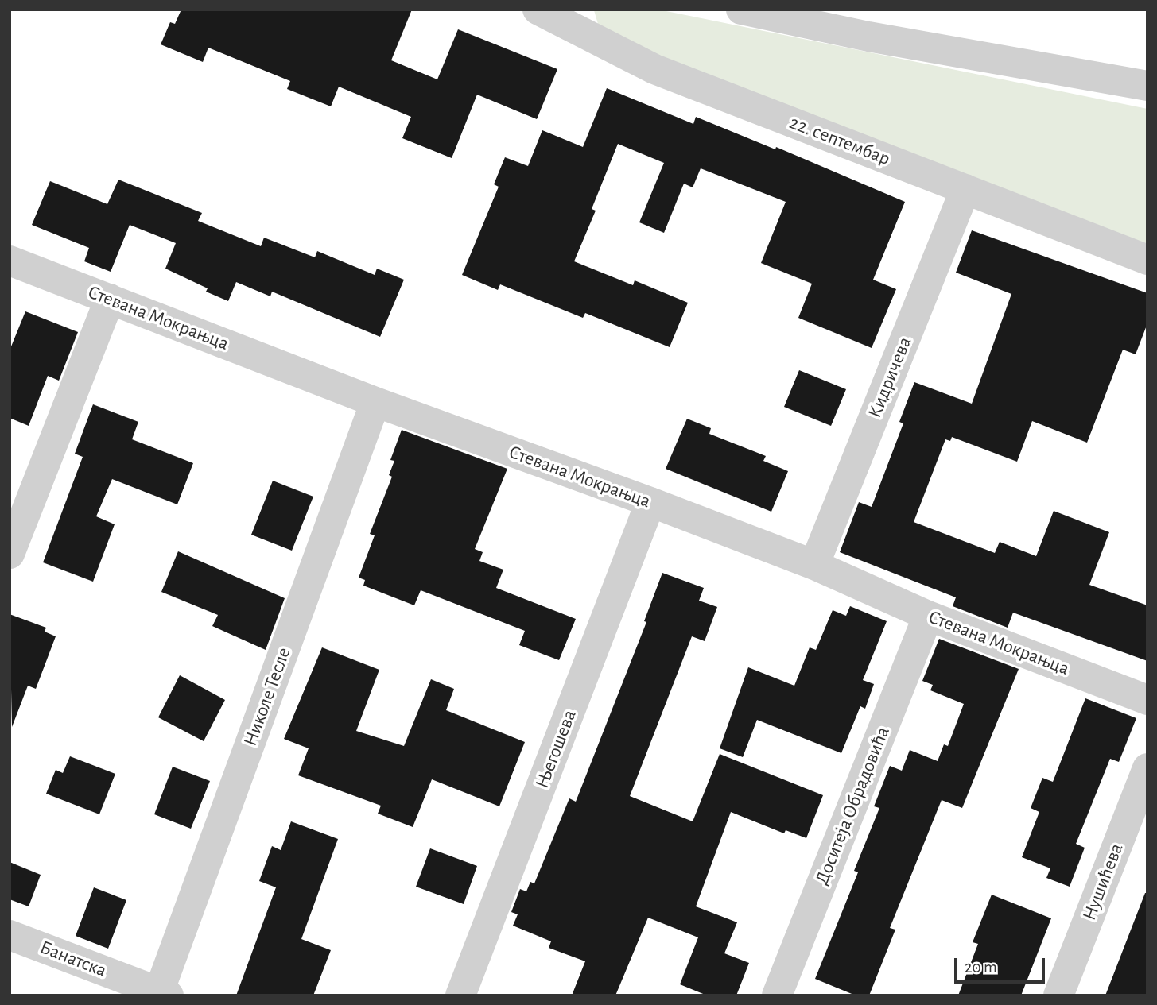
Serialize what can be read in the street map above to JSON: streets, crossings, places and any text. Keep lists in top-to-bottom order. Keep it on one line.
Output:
{"streets":{"street":["22. септембар","Стевана Мокрањца","Кидричева","Николе Тесле","Његошева","Доситеја Обрадовића","Нушићева","Банатска"]},"crossings":[["22. септембар","Кидричева"],["Стевана Мокрањца","Кидричева"],["Стевана Мокрањца","Николе Тесле"],["Стевана Мокрањца","Његошева"],["Стевана Мокрањца","Доситеја Обрадовића"],["Николе Тесле","Банатска"]],"scale_bar":"20 m"}
